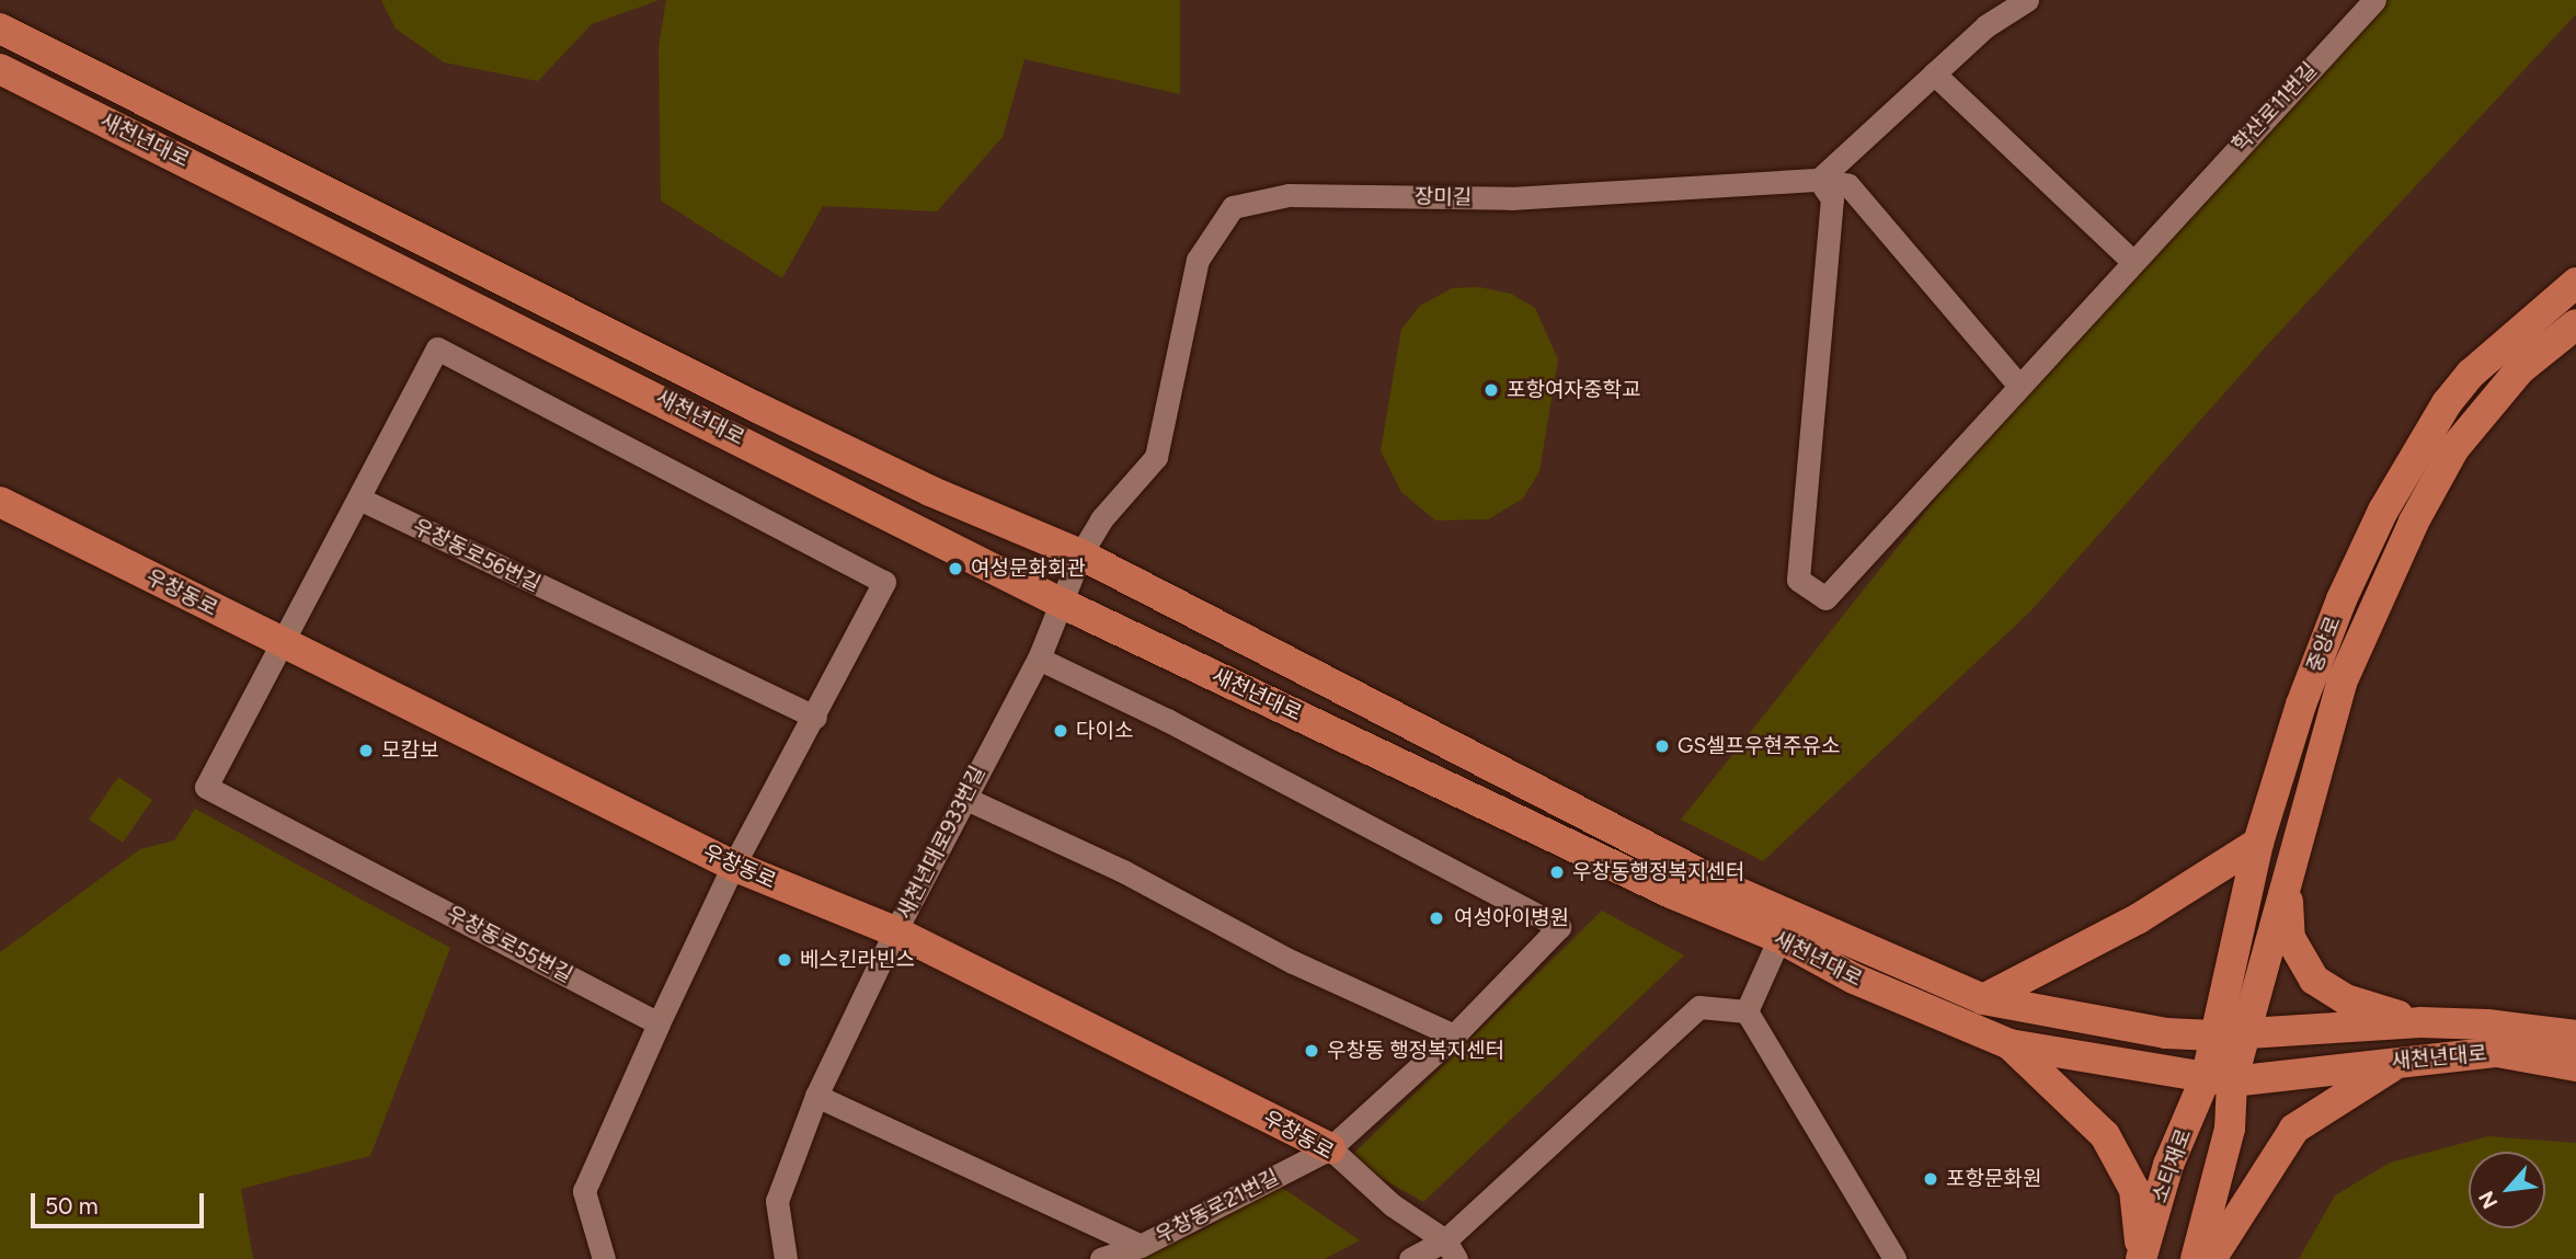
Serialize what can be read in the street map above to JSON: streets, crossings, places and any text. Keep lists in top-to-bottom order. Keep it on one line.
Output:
{"streets":{"main road":["새천년대로","우창동로","중앙로","소티재로"],"street":["학산로11번길","장미길","우창동로56번길","새천년대로933번길","우창동로55번길","우창동로21번길"]},"crossings":[["학산로11번길","장미길"],["새천년대로","장미길"],["새천년대로","중앙로"],["새천년대로","새천년대로933번길"],["새천년대로","소티재로"],["장미길","새천년대로933번길"],["우창동로","새천년대로933번길"],["우창동로","우창동로55번길"],["우창동로","우창동로21번길"],["중앙로","소티재로"],["새천년대로933번길","우창동로21번길"]],"places":["포항여자중학교","여성문화회관","다이소","GS셀프우현주유소","모캄보","우창동행정복지센터","여성아이병원","베스킨라빈스","우창동 행정복지센터","포항문화원"],"scale_bar":"50 m","north":"bottom left"}
